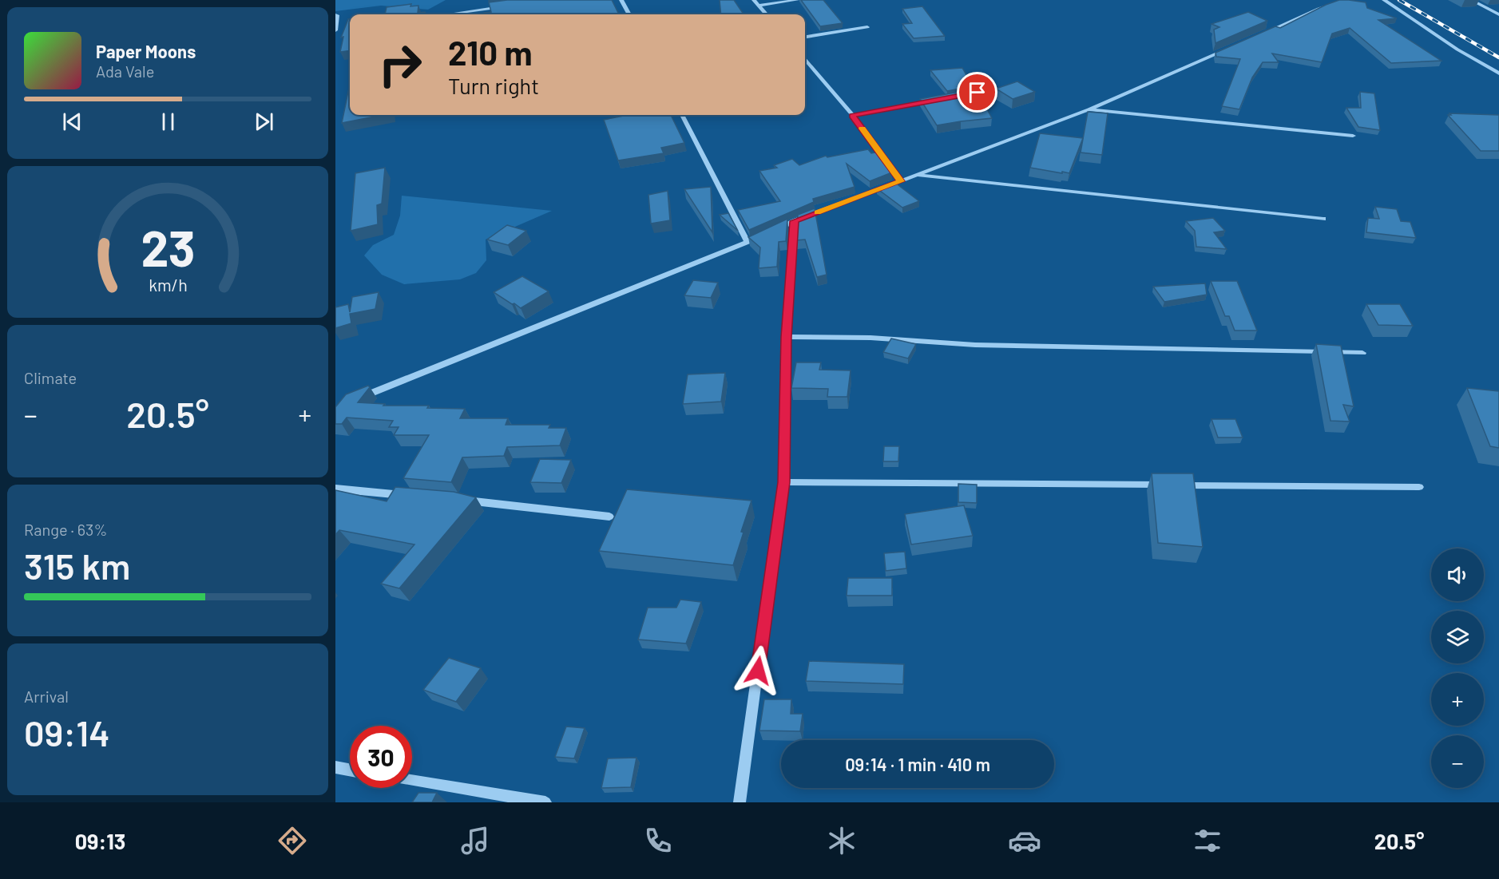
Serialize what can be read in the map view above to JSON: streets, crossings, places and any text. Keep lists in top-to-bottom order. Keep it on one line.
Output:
{"page":{"turn":["210 m","Turn right"],"song":["Paper Moons","Ada Vale"],"tile":["Climate",["Range · 63%","315 km"],["Arrival","09:14"]],"heat":["−","20.5°","+"],"map_buttons":["+","−"],"limit":"30","trip":"09:14 · 1 min · 410 m","tabs":["09:13","20.5°"],"gauge":["23","km/h"]}}
